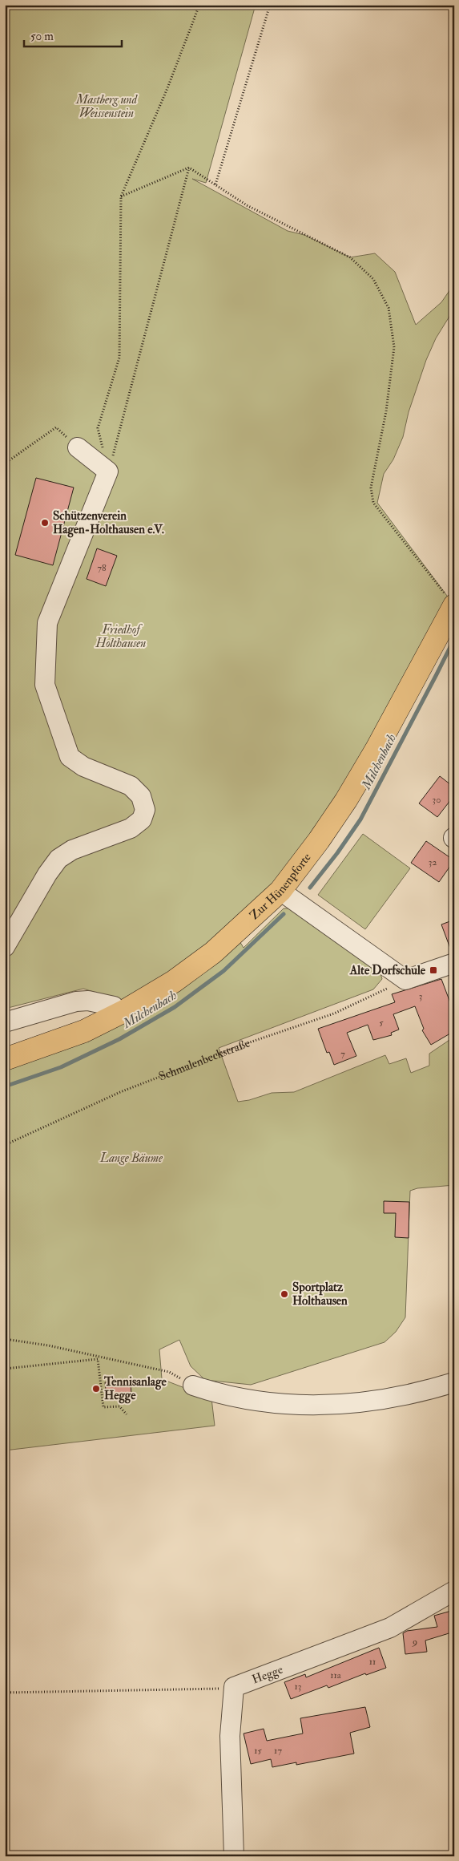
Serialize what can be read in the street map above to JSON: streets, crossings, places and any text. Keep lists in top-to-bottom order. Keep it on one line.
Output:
{"streets":{"main road":["Zur Hünenpforte"],"street":["Hegge"],"path":["Schmalenbeckstraße"]},"water":["Milchenbach"],"parks":["Mastberg und Weissenstein","Friedhof Holthausen","Lange Bäume"],"places":{"other":["Schützenverein Hagen-Holthausen e.V.","Sportplatz Holthausen","Tennisanlage Hegge"],"transit":["Alte Dorfschule"]},"house_numbers":["78","30","32","3","5","7","9","11","11a","13","15","17"],"scale_bar":"50 m"}
